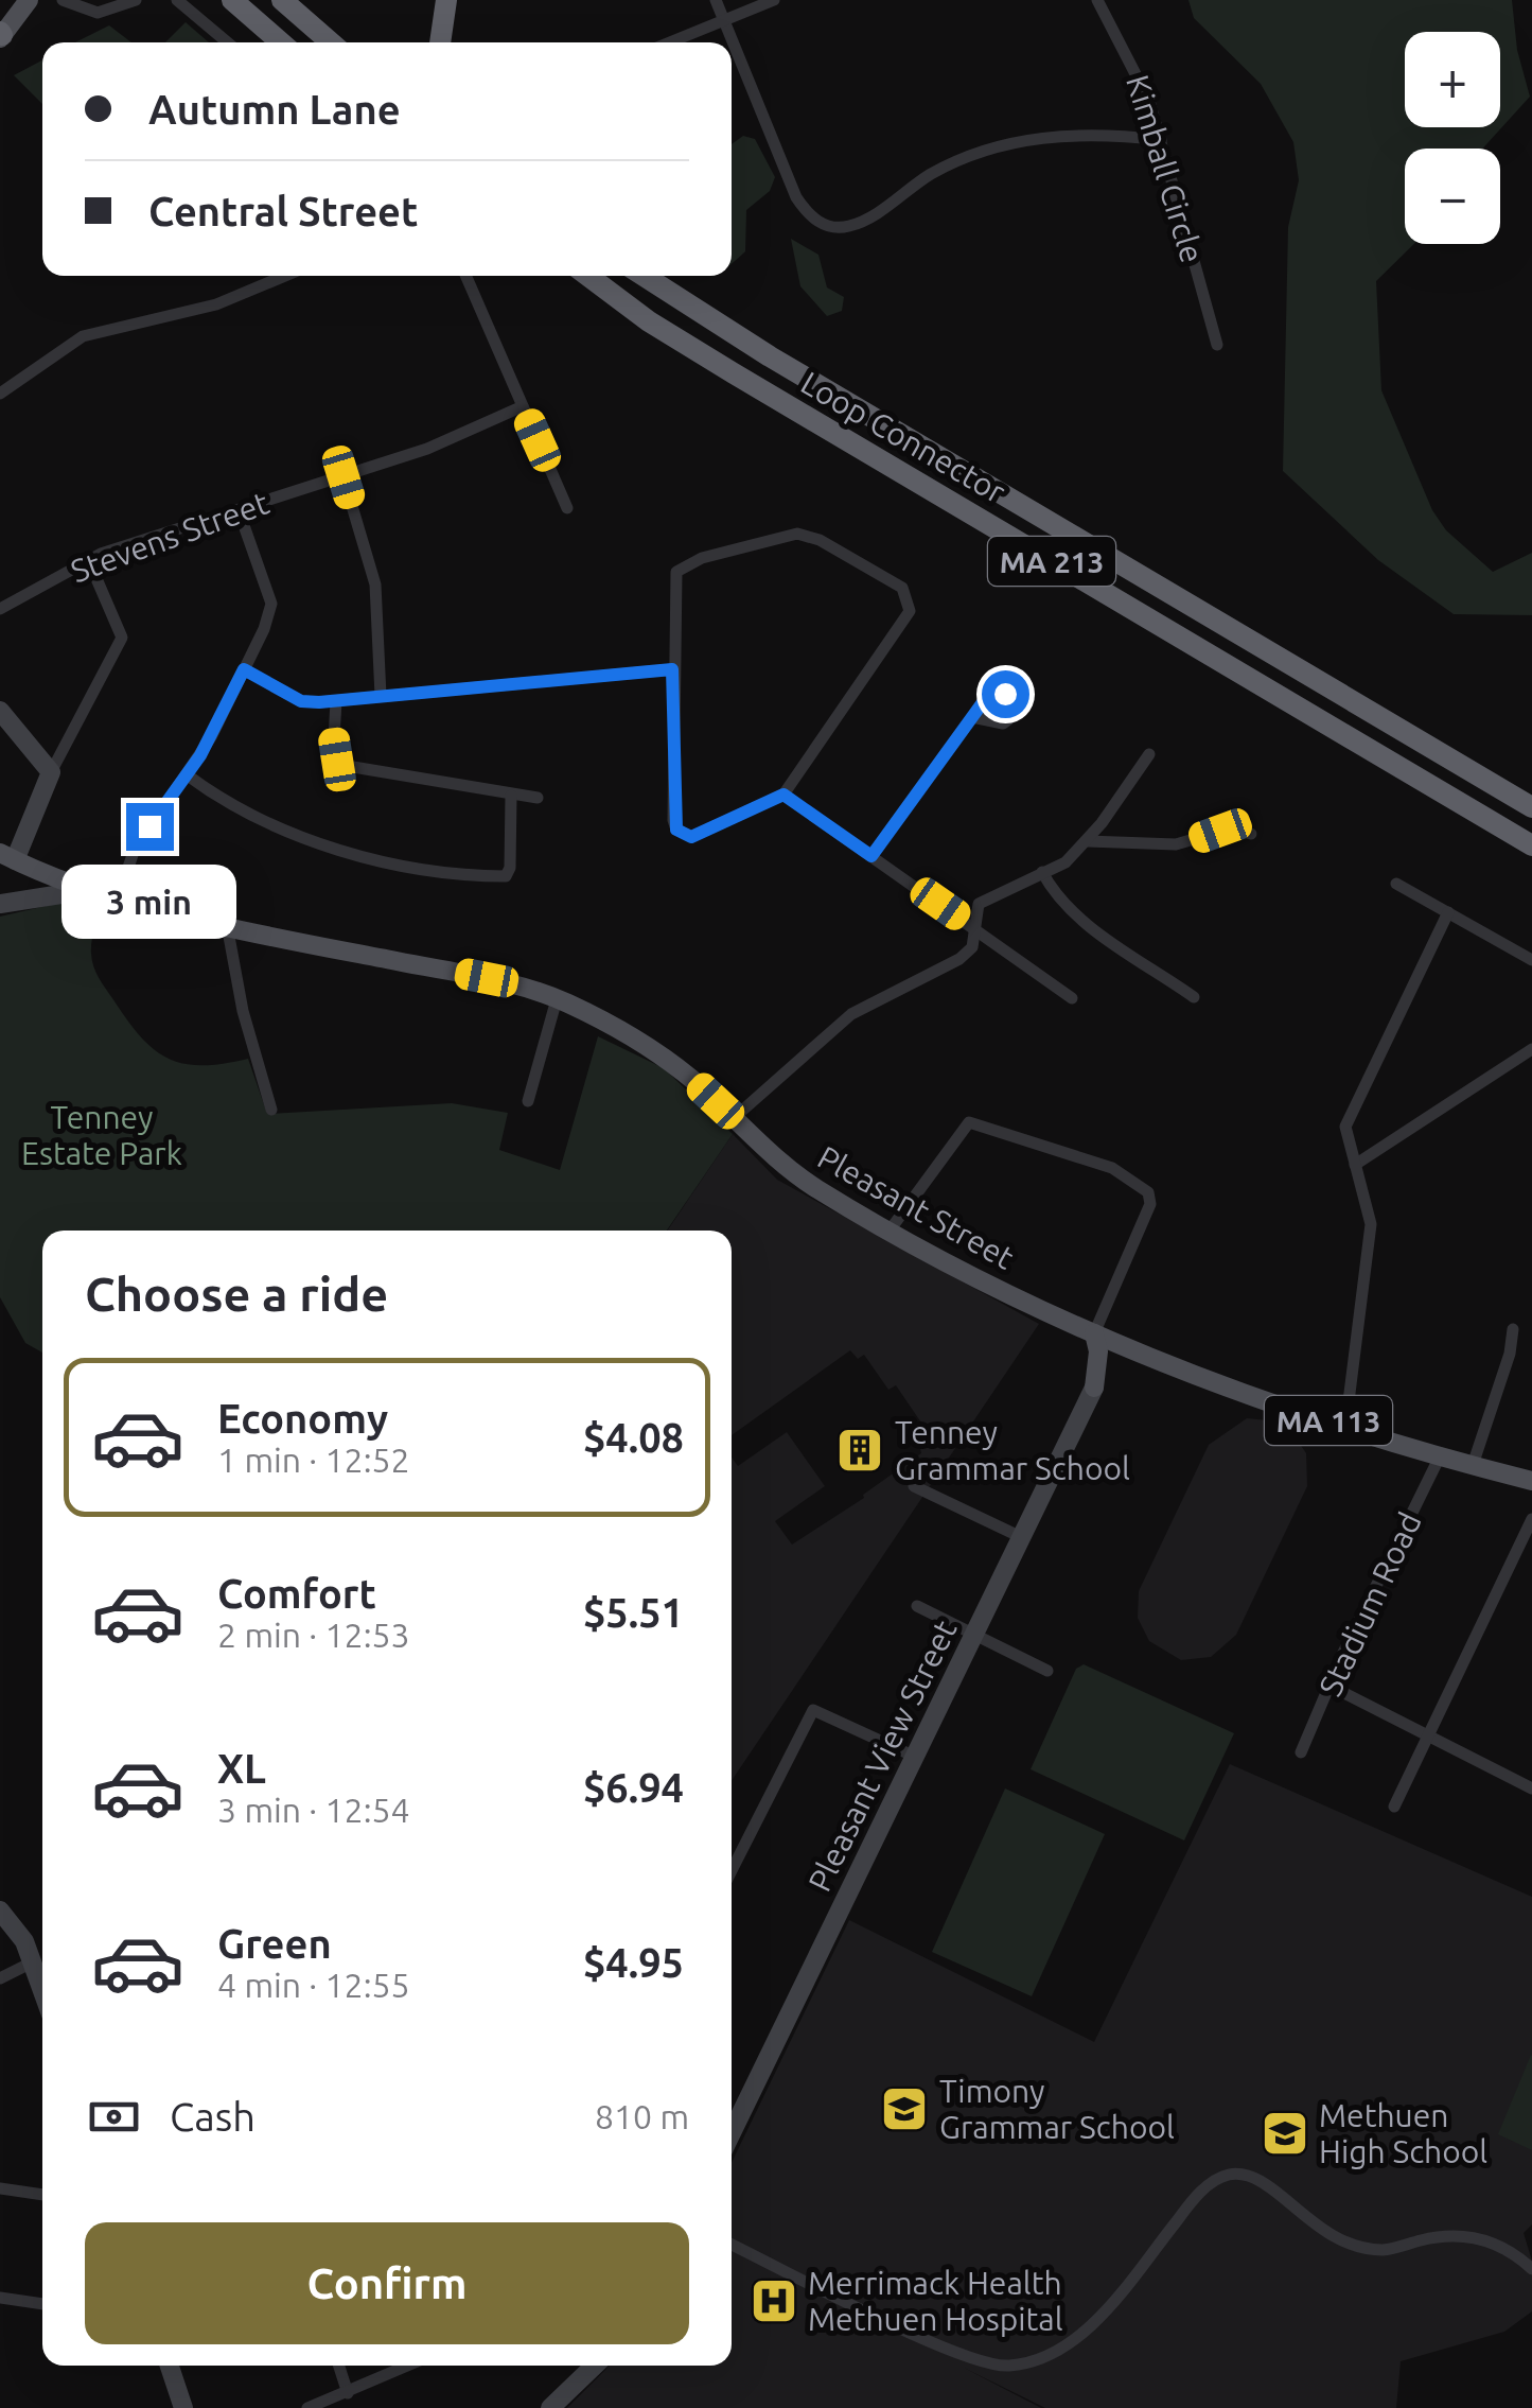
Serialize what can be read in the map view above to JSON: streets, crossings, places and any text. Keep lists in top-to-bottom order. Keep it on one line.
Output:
{"streets":{"highway":["Loop Connector","MA 213"],"main road":["Pleasant Street","MA 113"],"street":["Kimball Circle","Stevens Street","Stadium Road","Pleasant View Street"]},"crossings":[["Pleasant Street","Stadium Road"]],"parks":["Tenney Estate Park"],"places":{"building":["Tenney Grammar School"],"school or university":["Timony Grammar School","Methuen High School"],"hospital":["Merrimack Health Methuen Hospital"]},"page":{"map_buttons":["+","−"],"banner":["Autumn Lane","Central Street"],"bubble":"3 min","heading":"Choose a ride","list":[{"name":"Economy","note":"1 min · 12:52","value":"$4.08"},{"name":"Comfort","note":"2 min · 12:53","value":"$5.51"},{"name":"XL","note":"3 min · 12:54","value":"$6.94"},{"name":"Green","note":"4 min · 12:55","value":"$4.95"}],"pay":["Cash","810 m"],"buttons":"Confirm"}}
